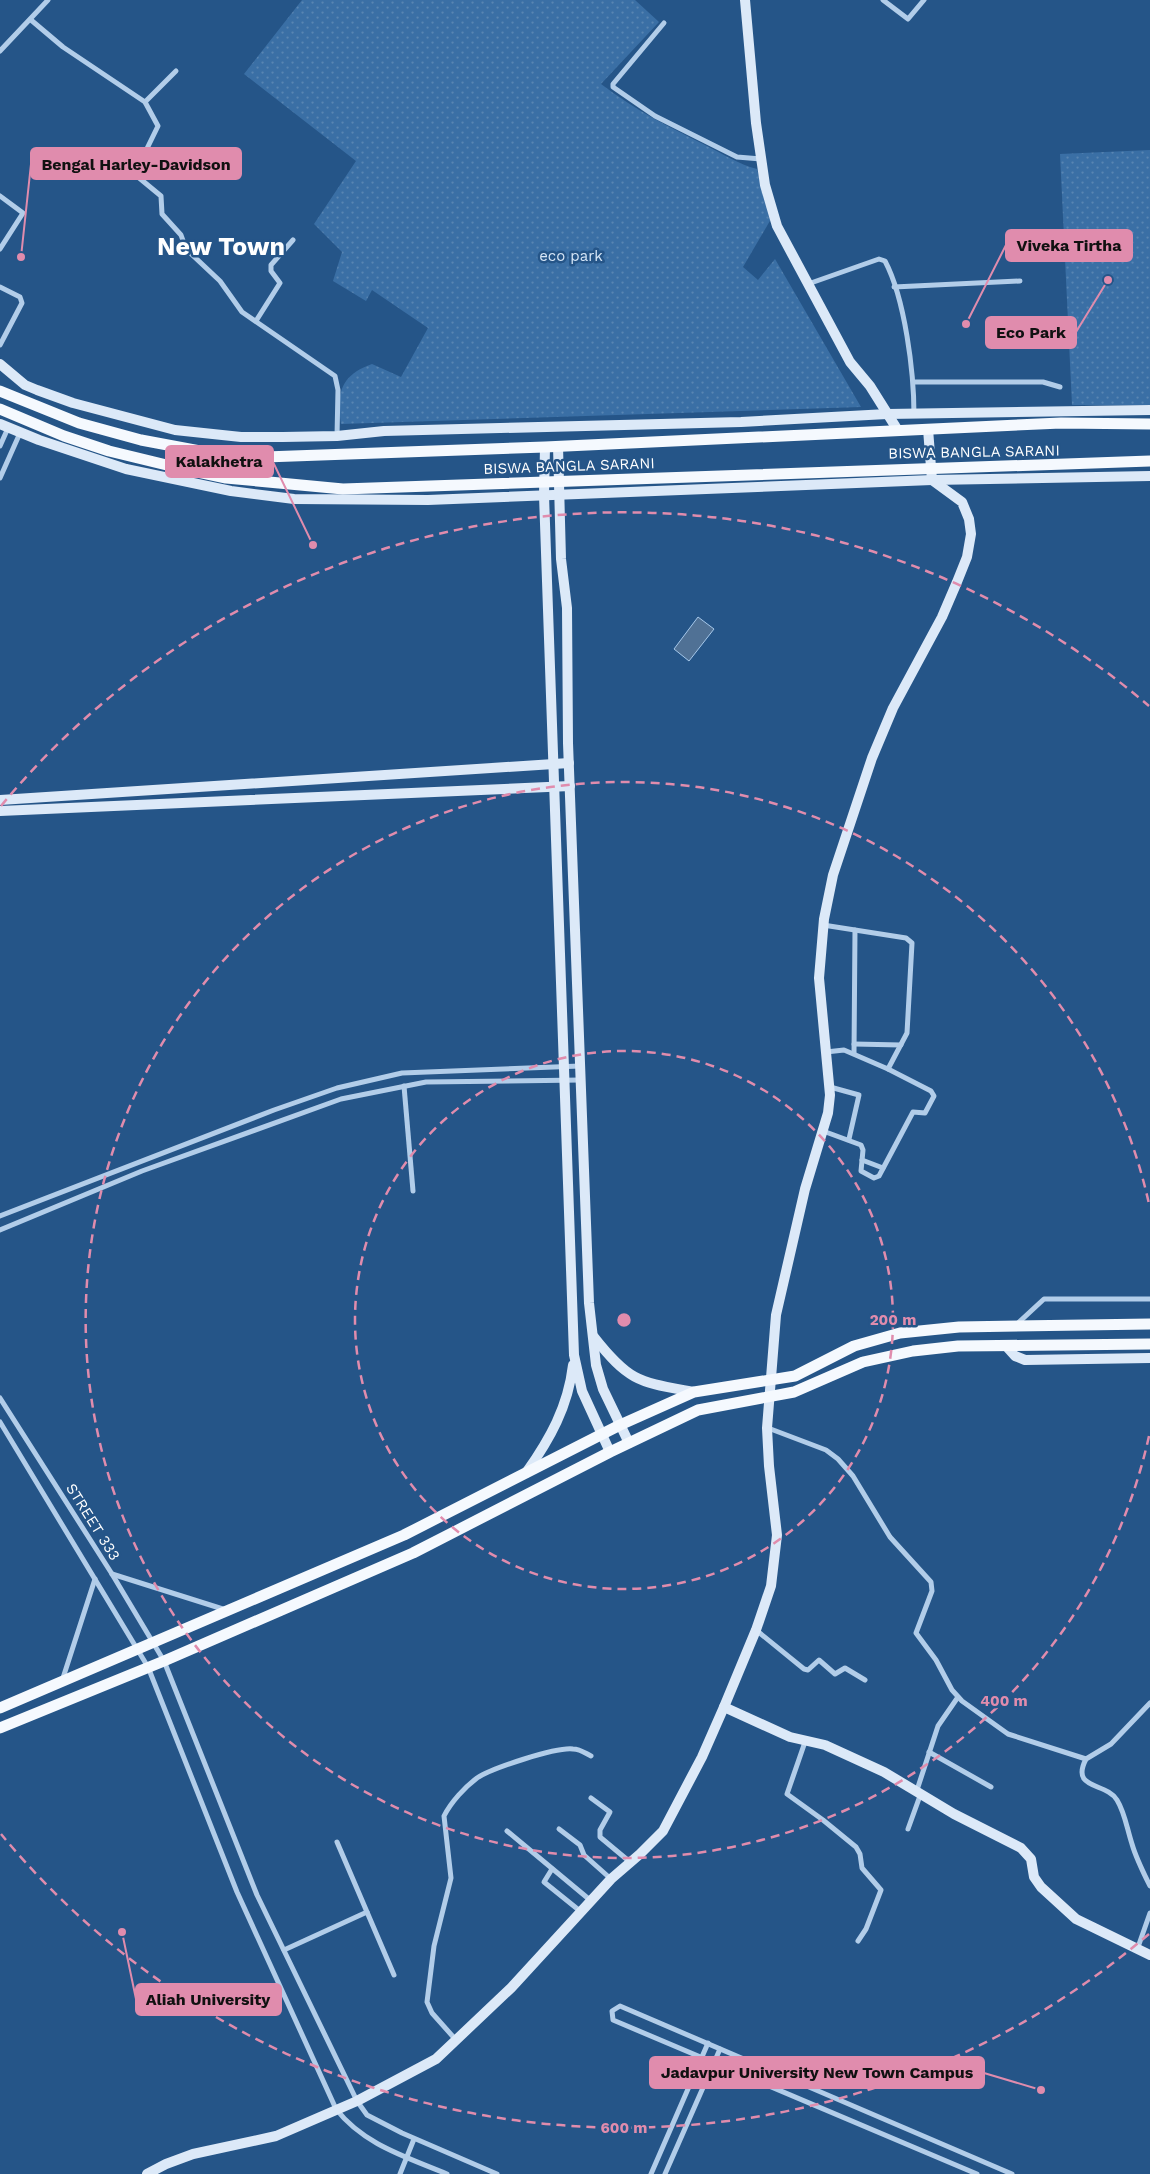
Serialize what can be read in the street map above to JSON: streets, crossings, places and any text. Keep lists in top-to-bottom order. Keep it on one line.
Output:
{"streets":{"main road":["BISWA BANGLA SARANI"],"street":["STREET 333"]},"districts":["New Town"],"parks":["eco park"],"places":["Bengal Harley-Davidson","Eco Park","Viveka Tirtha","Kalakhetra","Aliah University","Jadavpur University New Town Campus"],"rings":["200 m","400 m","600 m"]}
